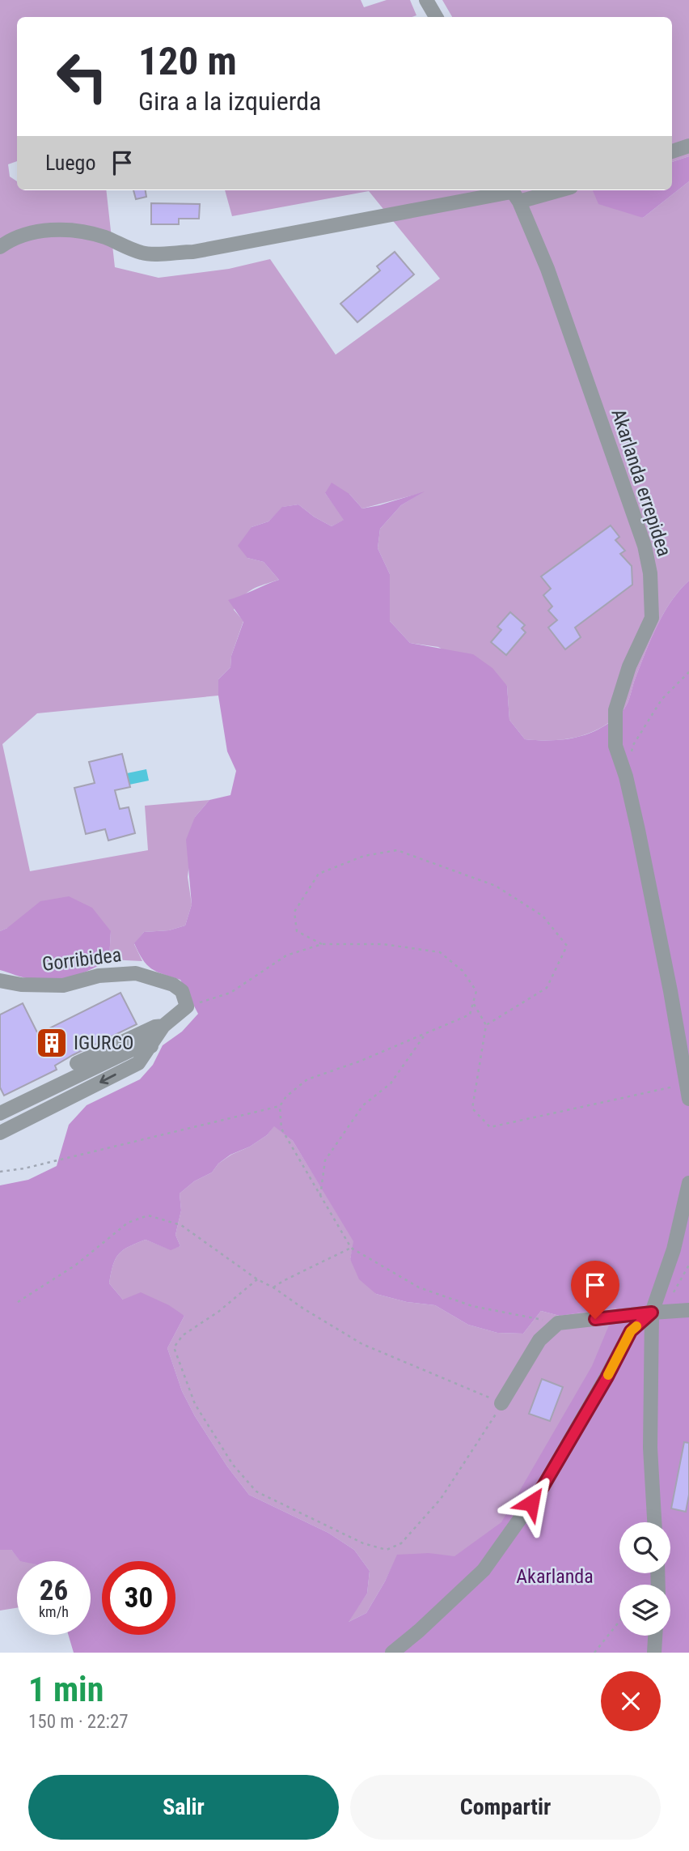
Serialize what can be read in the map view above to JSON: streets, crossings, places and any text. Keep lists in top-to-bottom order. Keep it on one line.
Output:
{"streets":{"street":["Akarlanda errepidea","Gorribidea"]},"parks":["Akarlanda"],"places":{"building":["IGURCO"]},"page":{"turn":["120 m","Gira a la izquierda"],"then":"Luego","speed":"26 km/h","limit":"30","heading":["1 min","150 m · 22:27"],"buttons":["Salir","Compartir"]}}
